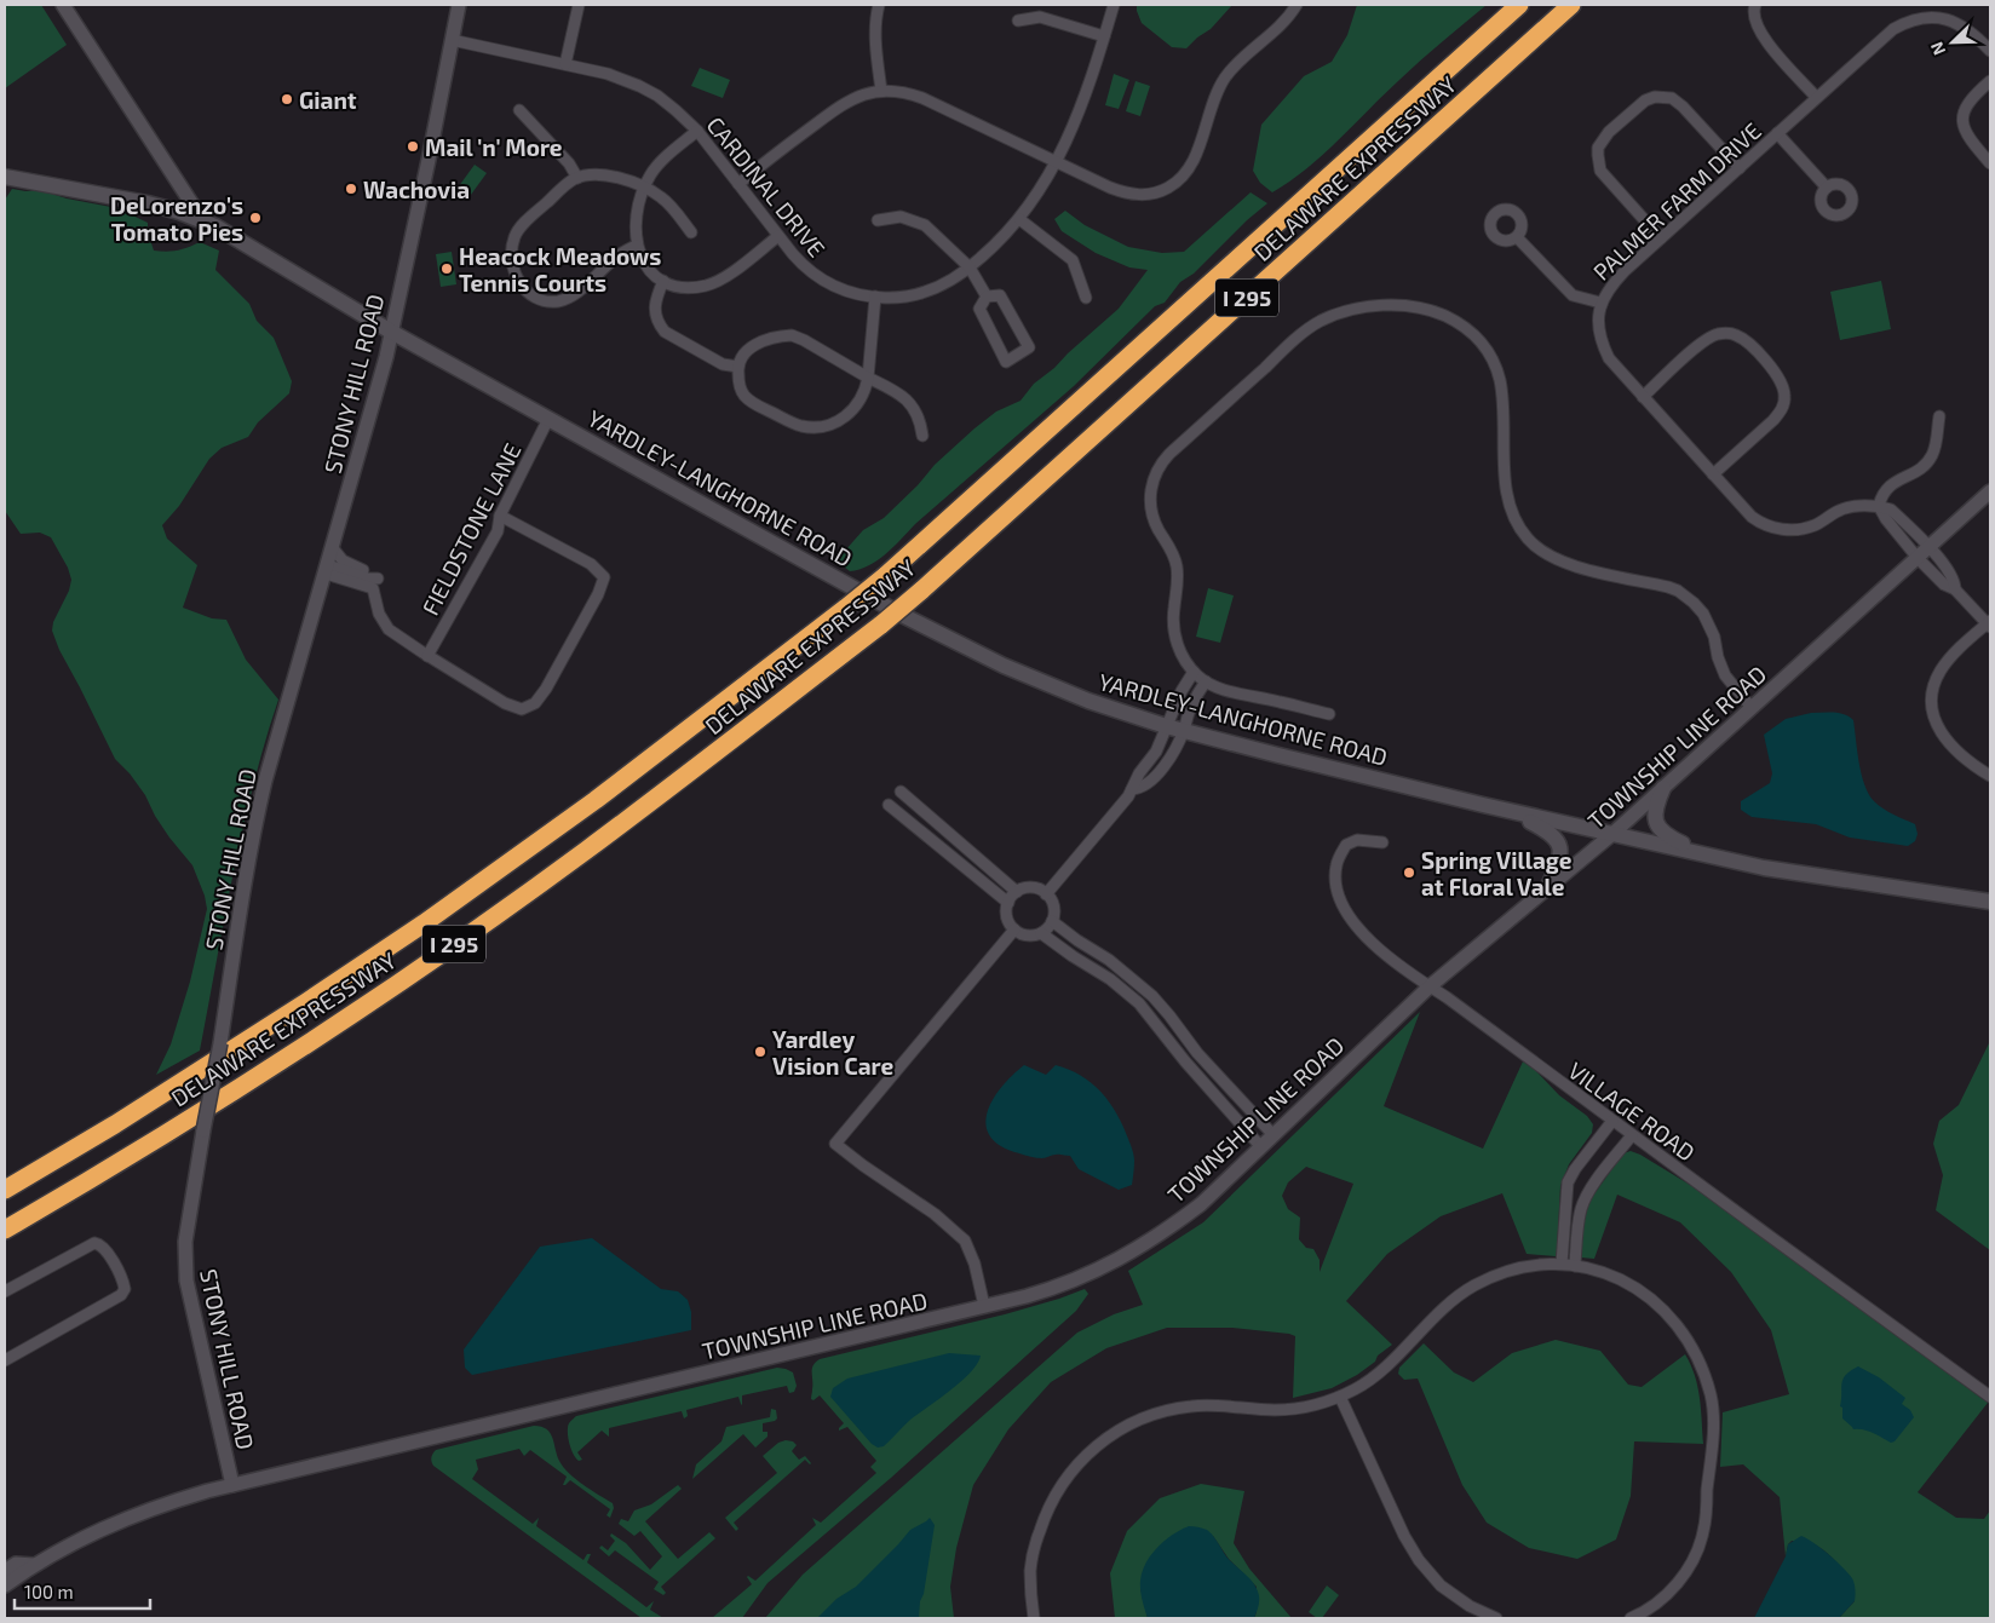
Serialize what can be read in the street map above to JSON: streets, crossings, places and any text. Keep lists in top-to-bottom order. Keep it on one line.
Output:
{"streets":{"highway":["DELAWARE EXPRESSWAY","I 295"],"main road":["YARDLEY-LANGHORNE ROAD"],"street":["CARDINAL DRIVE","PALMER FARM DRIVE","STONY HILL ROAD","FIELDSTONE LANE","TOWNSHIP LINE ROAD","VILLAGE ROAD"]},"crossings":[["CARDINAL DRIVE","STONY HILL ROAD"],["STONY HILL ROAD","YARDLEY-LANGHORNE ROAD"],["STONY HILL ROAD","TOWNSHIP LINE ROAD"],["YARDLEY-LANGHORNE ROAD","FIELDSTONE LANE"],["YARDLEY-LANGHORNE ROAD","TOWNSHIP LINE ROAD"],["TOWNSHIP LINE ROAD","VILLAGE ROAD"]],"places":["Giant","Mail 'n' More","Wachovia","DeLorenzo's Tomato Pies","Heacock Meadows Tennis Courts","Spring Village at Floral Vale","Yardley Vision Care"],"scale_bar":"100 m","north":"bottom left"}
